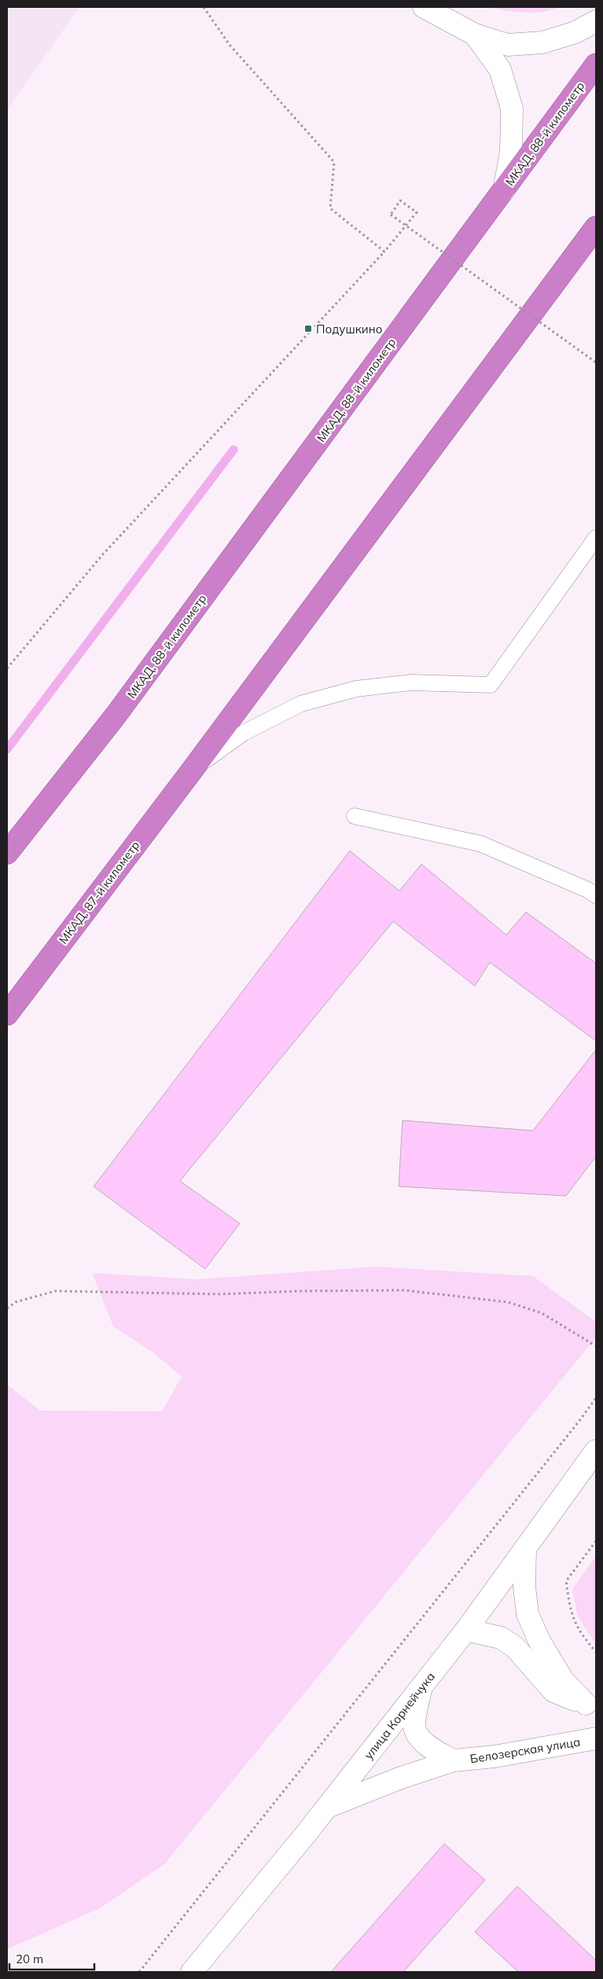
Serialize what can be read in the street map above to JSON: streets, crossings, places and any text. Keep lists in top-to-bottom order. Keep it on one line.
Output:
{"streets":{"highway":["МКАД, 88-й километр","МКАД, 87-й километр"],"street":["улица Корнейчука","Белозерская улица"]},"crossings":[["улица Корнейчука","Белозерская улица"]],"places":{"transit":["Подушкино"]},"scale_bar":"20 m"}
